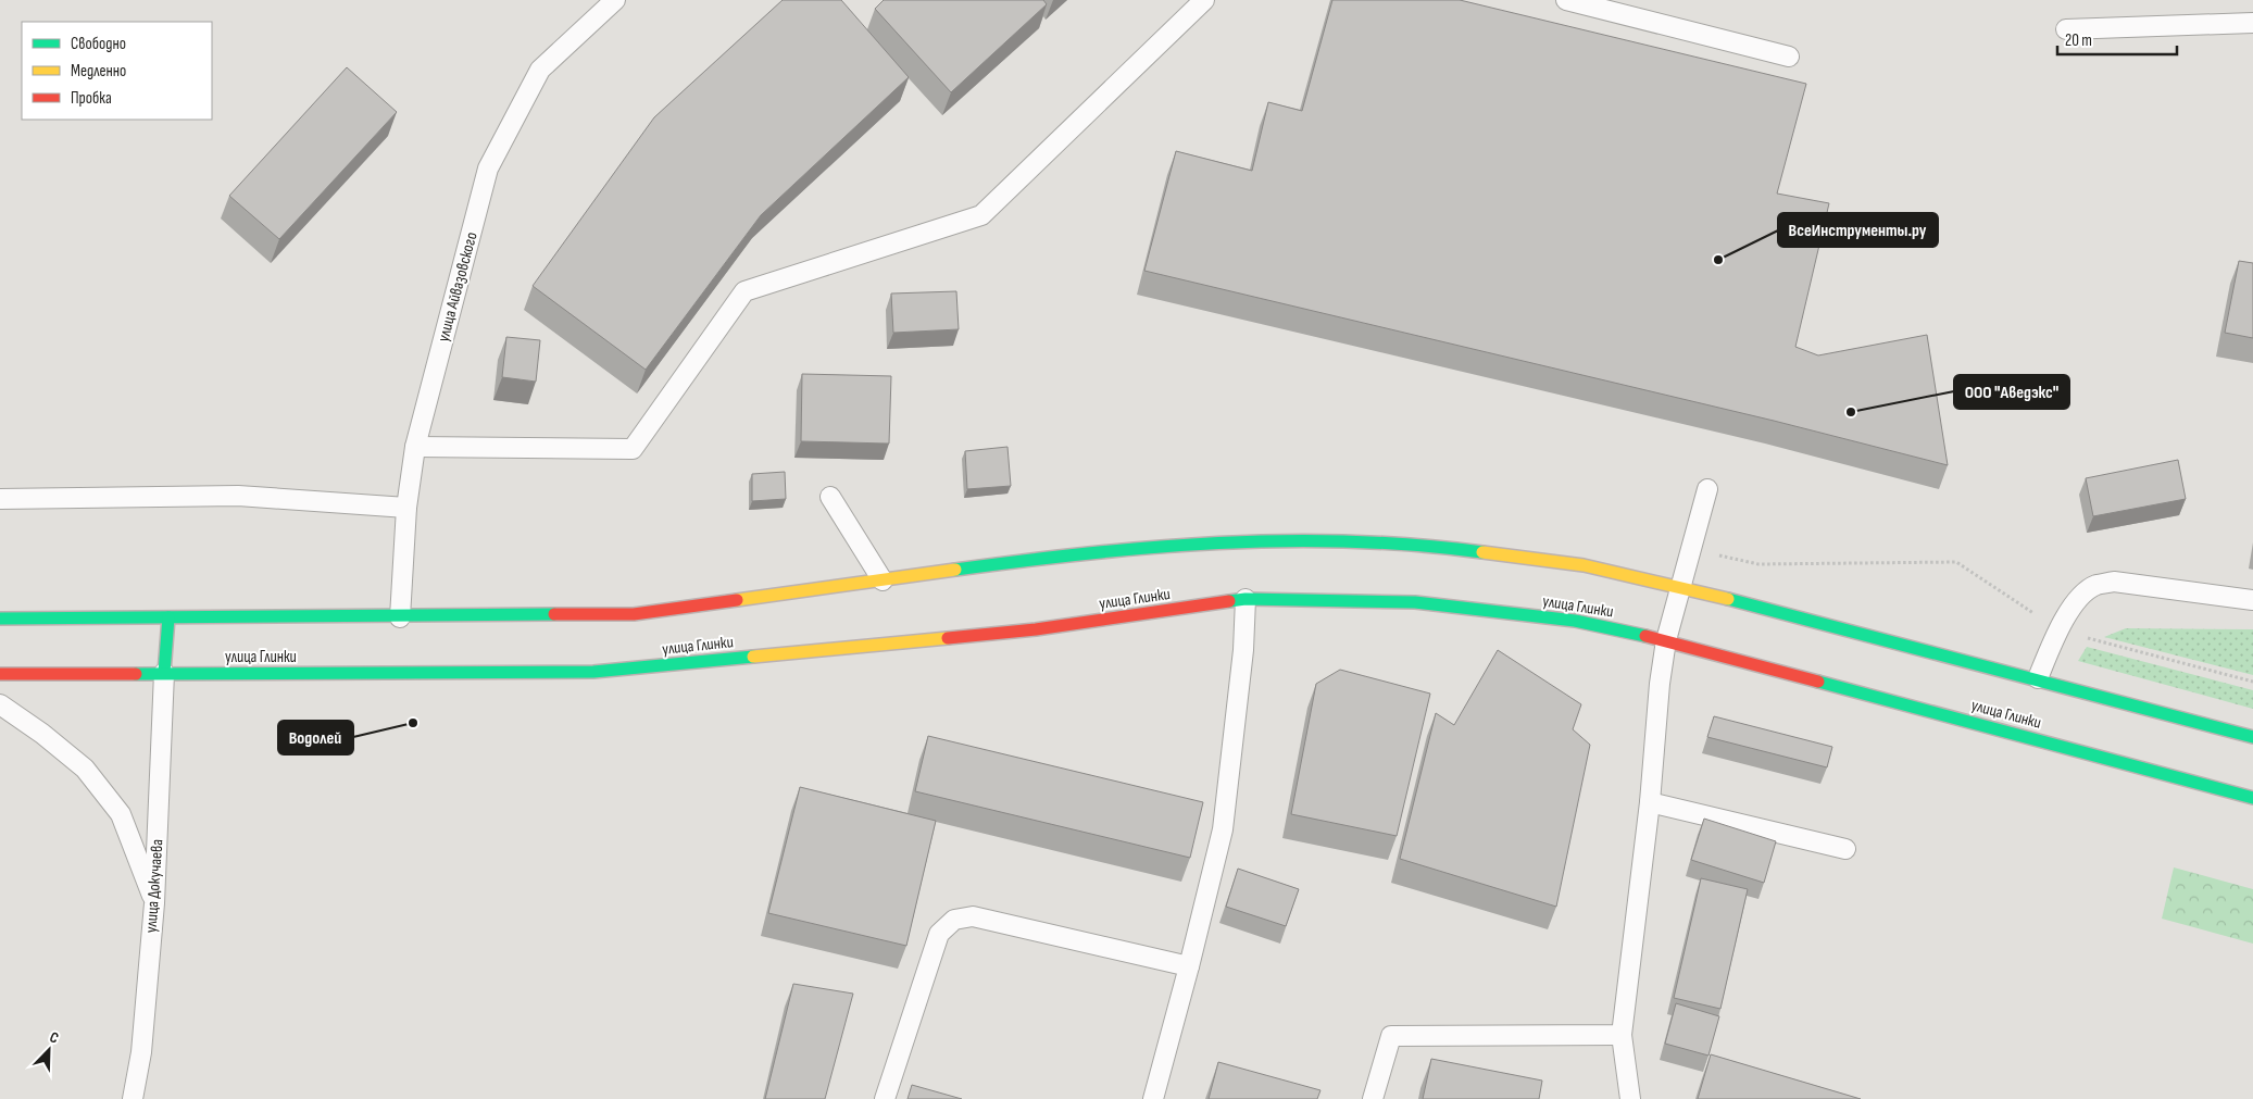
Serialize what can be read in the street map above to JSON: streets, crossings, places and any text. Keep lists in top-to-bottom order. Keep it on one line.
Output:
{"streets":{"highway":["улица Глинки"],"lane":["улица Айвазовского","улица Докучаева"]},"crossings":[["улица Глинки","улица Докучаева"]],"places":["ВсеИнструменты.ру","ООО \"Аведэкс\"","Водолей"],"legend":["Свободно","Медленно","Пробка"],"scale_bar":"20 m","north":"top right"}
